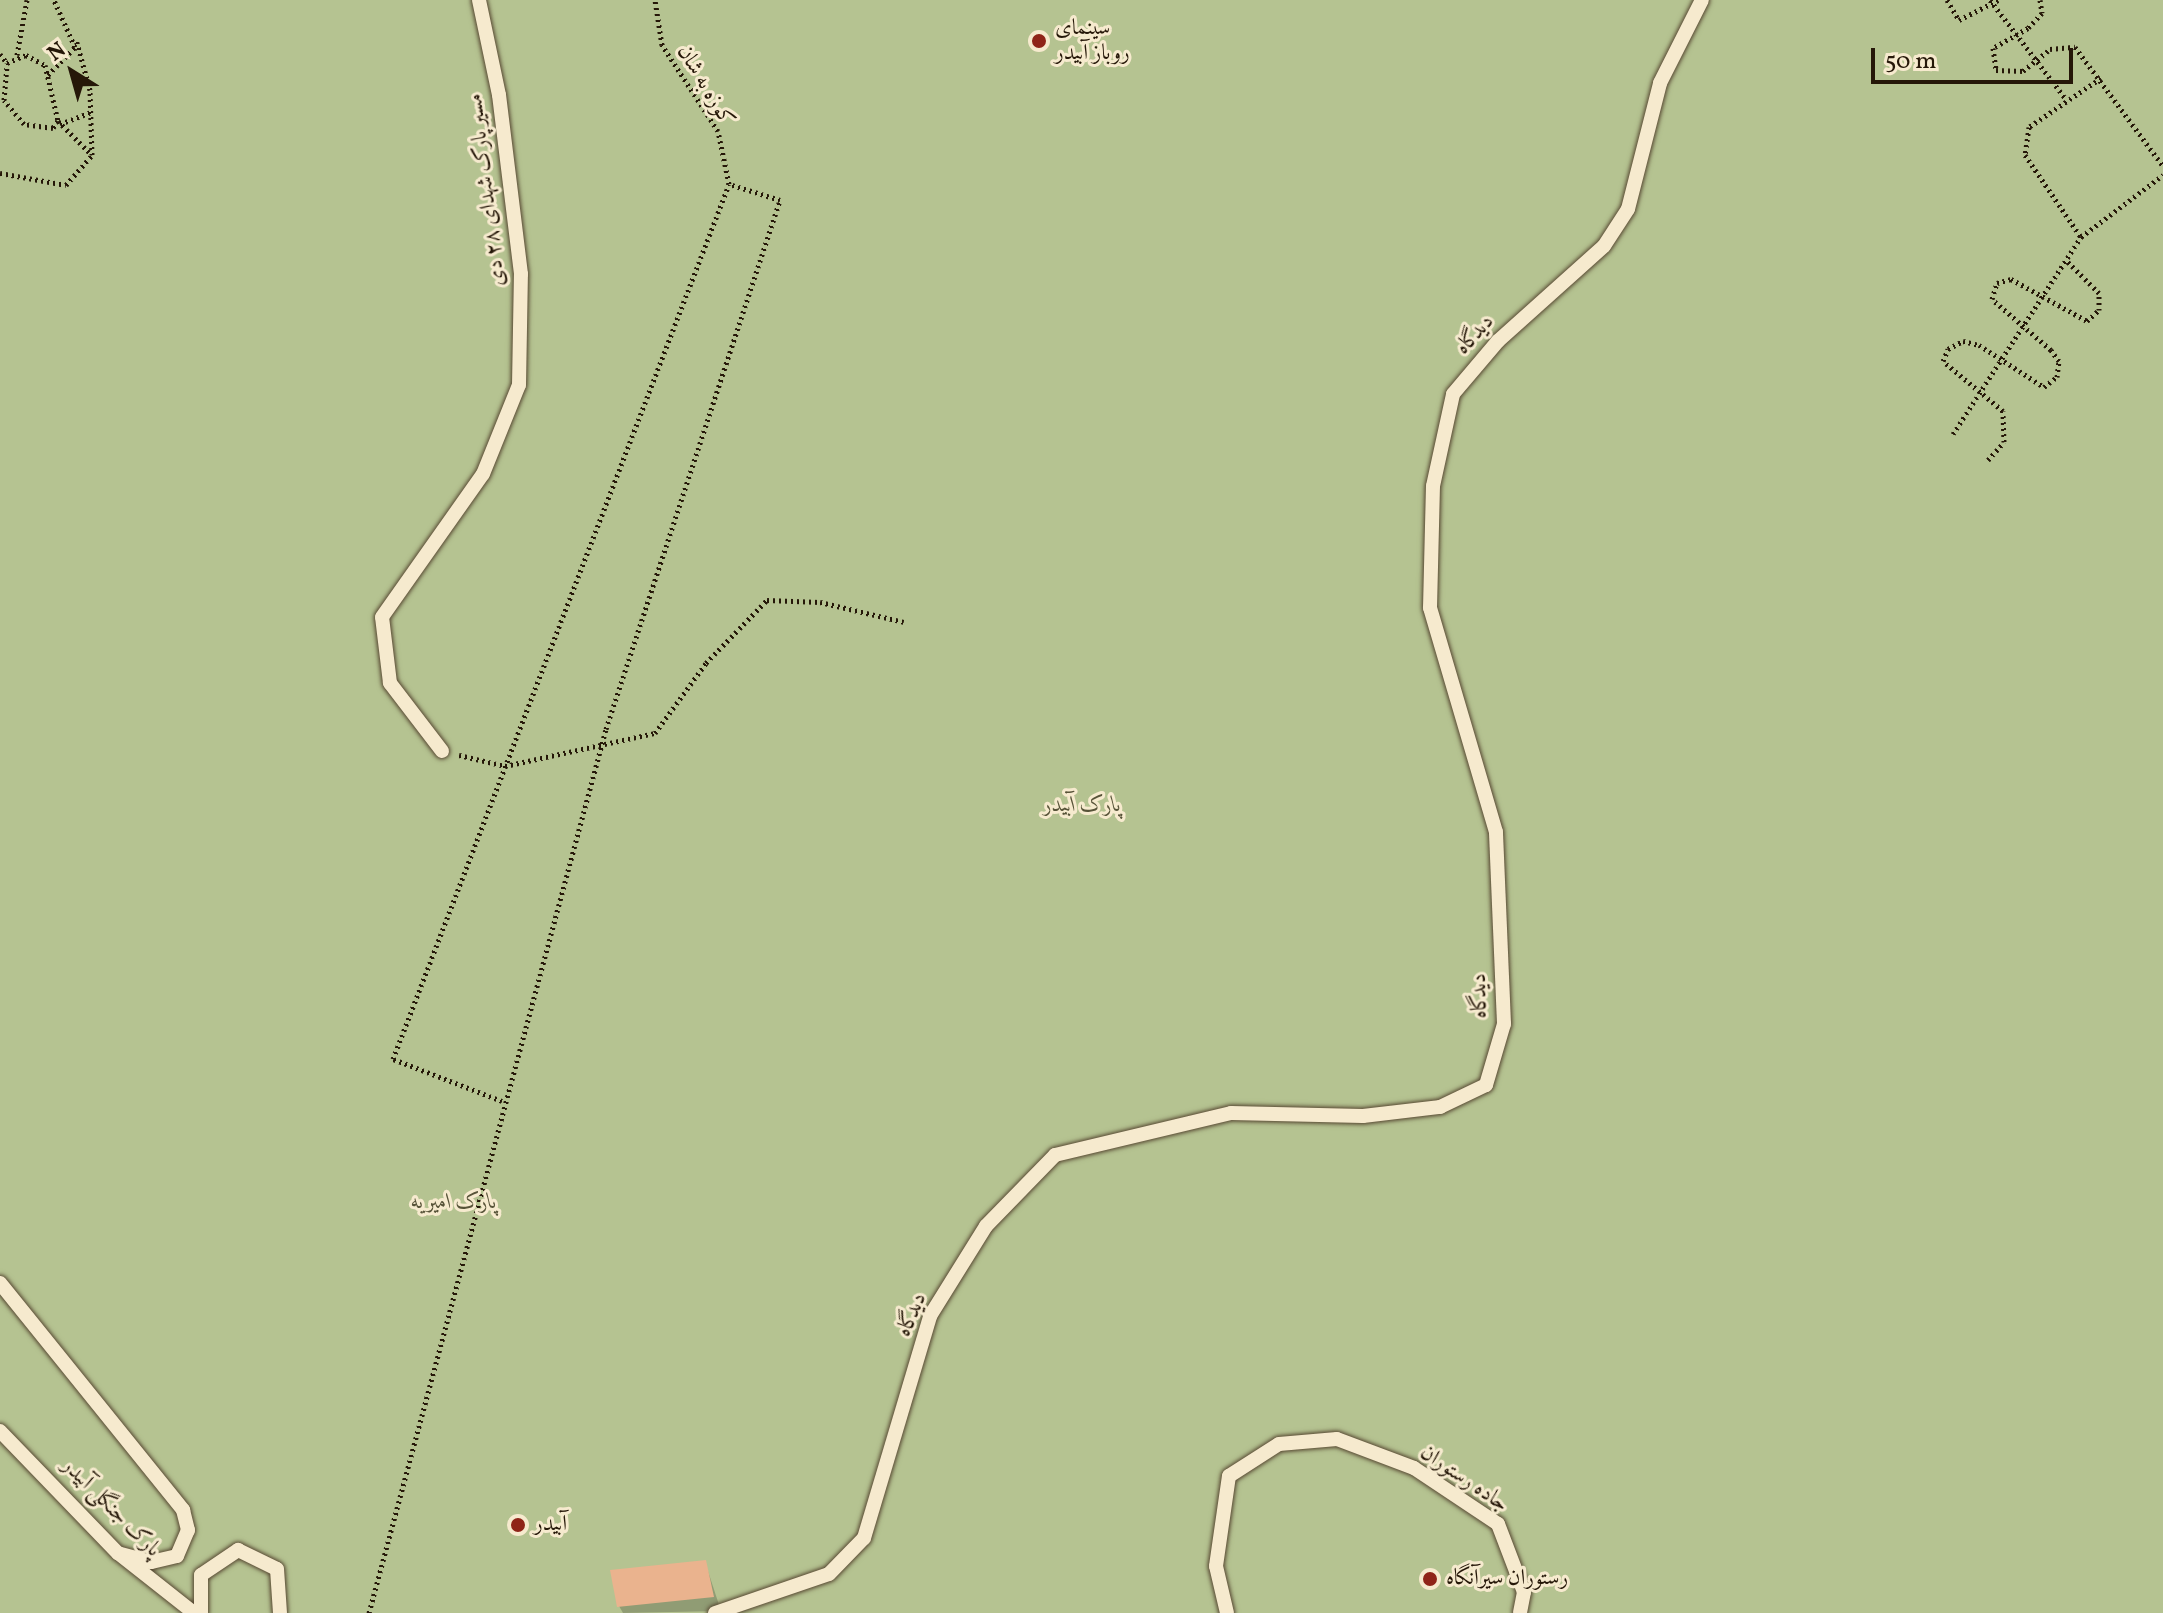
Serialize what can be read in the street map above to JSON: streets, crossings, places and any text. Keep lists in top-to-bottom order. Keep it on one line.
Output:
{"streets":{"lane":["مسیر پارک شهدای ۲۸ دی","دیدگاه","جاده رستوران","پارک جنگلی آبیدر"],"path":["کوزه به شان"]},"parks":["پارک آبیدر","پارک امیریه"],"places":["سینمای روباز آبیدر","آبیدر","رستوران سیرآنگاه"],"scale_bar":"50 m","north":"top left"}
